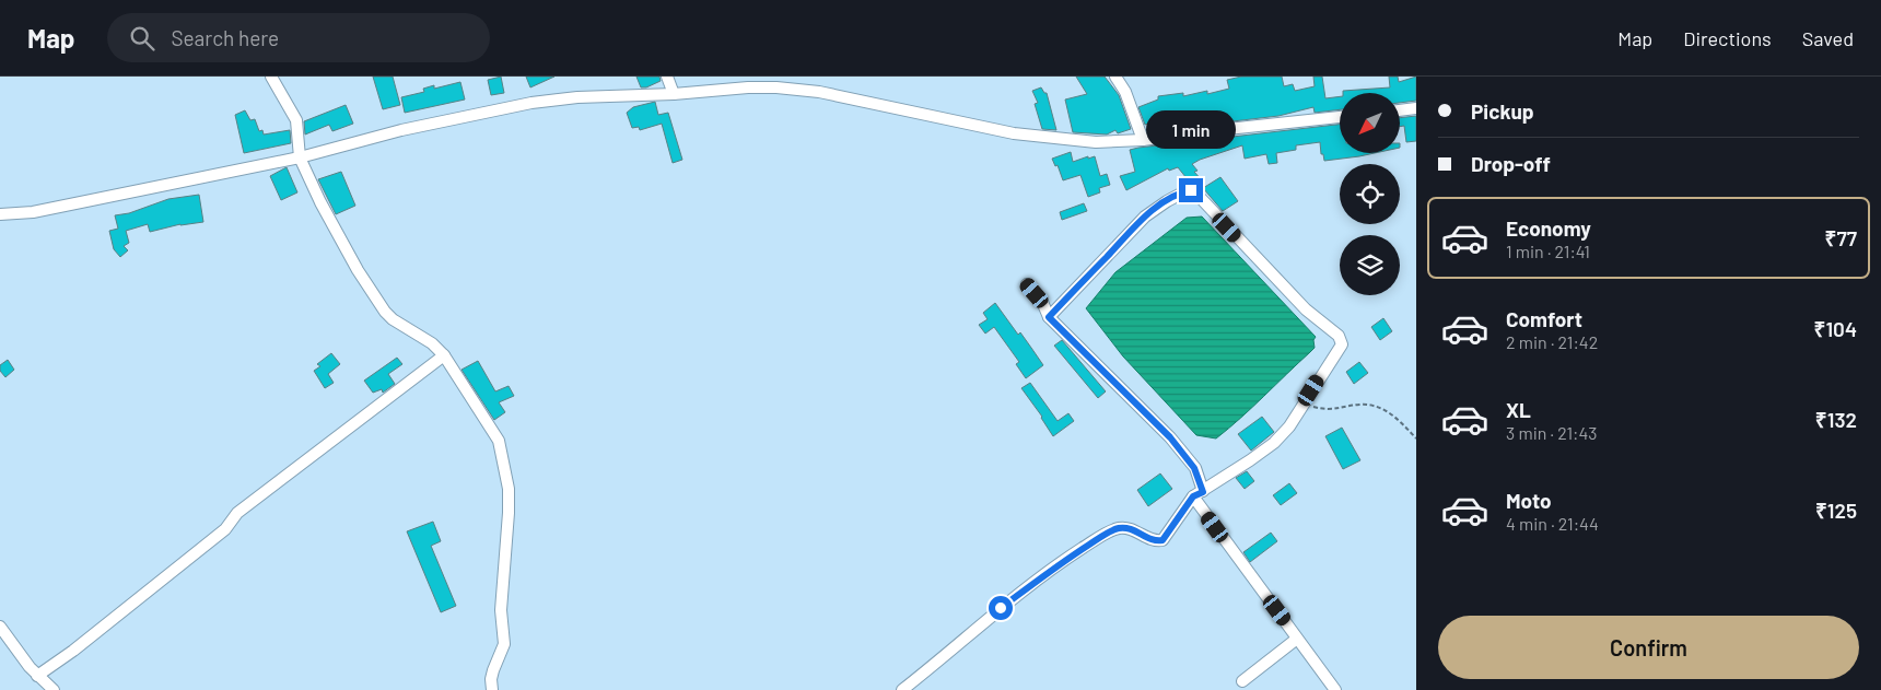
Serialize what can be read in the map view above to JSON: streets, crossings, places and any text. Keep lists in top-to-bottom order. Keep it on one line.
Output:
{"north":"bottom left","page":{"header":"Map","search":"Search here","nav":["Map","Directions","Saved"],"banner":["Pickup","Drop-off"],"bubble":"1 min","list":[{"name":"Economy","note":"1 min · 21:41","value":"₹77"},{"name":"Comfort","note":"2 min · 21:42","value":"₹104"},{"name":"XL","note":"3 min · 21:43","value":"₹132"},{"name":"Moto","note":"4 min · 21:44","value":"₹125"}],"buttons":"Confirm"}}
